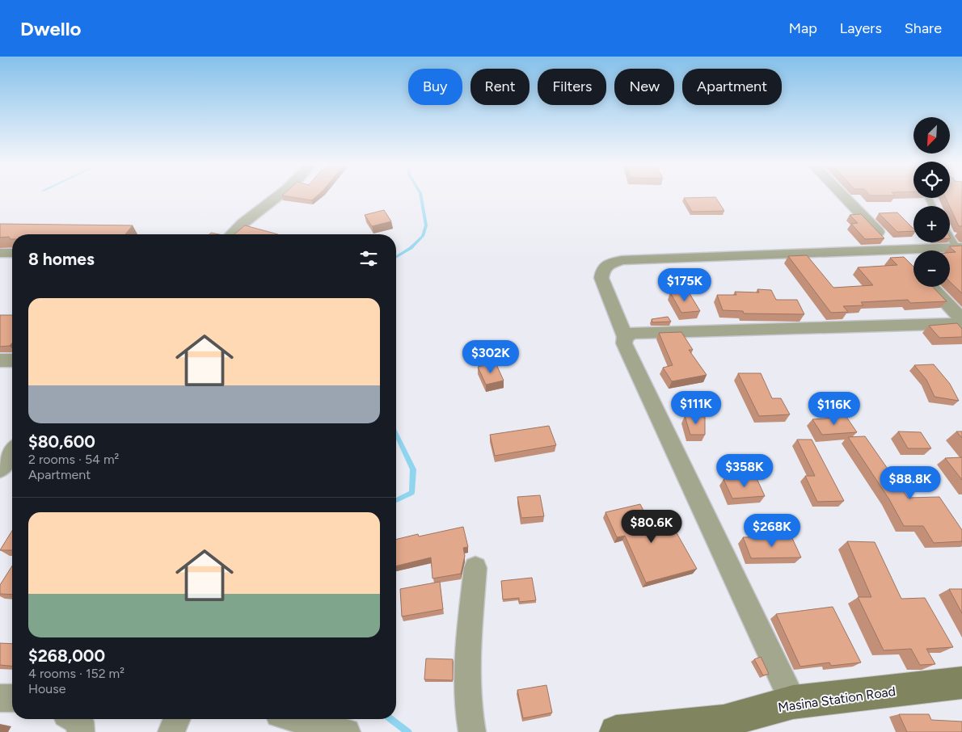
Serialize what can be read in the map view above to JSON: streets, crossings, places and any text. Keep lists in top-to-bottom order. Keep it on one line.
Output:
{"streets":{"street":["Masina Station Road"]},"north":"bottom left","page":{"header":"Dwello","nav":["Map","Layers","Share"],"chip":["Buy","Rent","Filters","New","Apartment"],"map_buttons":["+","−"],"heading":"8 homes","price":["$175K","$302K","$111K","$116K","$358K","$88.8K","$80.6K","$268K"],"list":[{"name":"$80,600","note":"2 rooms · 54 m² · Apartment"},{"name":"$268,000","note":"4 rooms · 152 m² · House"}]}}
